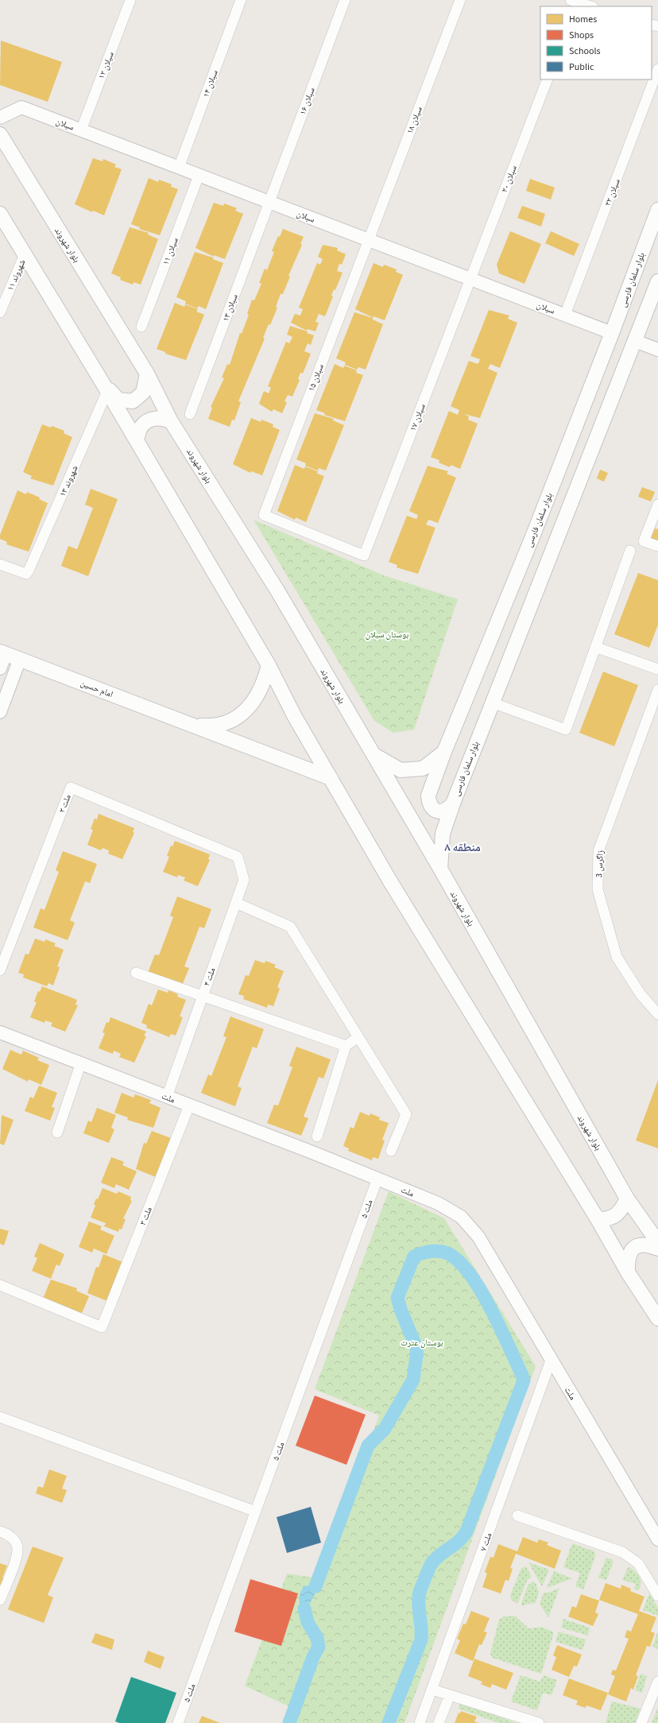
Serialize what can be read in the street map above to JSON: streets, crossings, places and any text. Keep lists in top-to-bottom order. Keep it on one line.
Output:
{"streets":{"main road":["بلوار شهروند","بلوار سلمان فارسی","امام حسین"],"street":["سبلان ۱۲","سبلان ۱۴","سبلان ۱۶","سبلان ۱۸","سبلان","سبلان ۲۰","سبلان ۲۲","سبلان ۱۱","شهروند ۱۱","سبلان ۱۳","سبلان ۱۵","سبلان ۱۷","شهروند ۱۳","ملت ۲","زاگرس 3","ملت ۴","ملت","ملت ۵","ملت ۳","ملت ۷"]},"crossings":[["سبلان ۱۲","سبلان"],["سبلان ۱۴","سبلان"],["سبلان ۱۶","سبلان"],["سبلان ۱۶","سبلان ۱۳"],["سبلان ۱۸","سبلان"],["سبلان ۱۸","سبلان ۱۵"],["سبلان","سبلان ۲۰"],["سبلان","سبلان ۲۲"],["سبلان","سبلان ۱۱"],["سبلان","بلوار سلمان فارسی"],["سبلان","سبلان ۱۳"],["سبلان","سبلان ۱۵"],["سبلان","سبلان ۱۷"],["سبلان ۲۰","سبلان ۱۷"],["بلوار شهروند","بلوار سلمان فارسی"],["سبلان ۱۵","سبلان ۱۷"],["ملت ۲","ملت ۴"],["ملت ۴","ملت"],["ملت","ملت ۵"],["ملت","ملت ۳"],["ملت","ملت ۷"]],"districts":["منطقه ۸"],"parks":["بوستان سبلان","بوستان عترت"],"legend":["Homes","Shops","Schools","Public"]}
